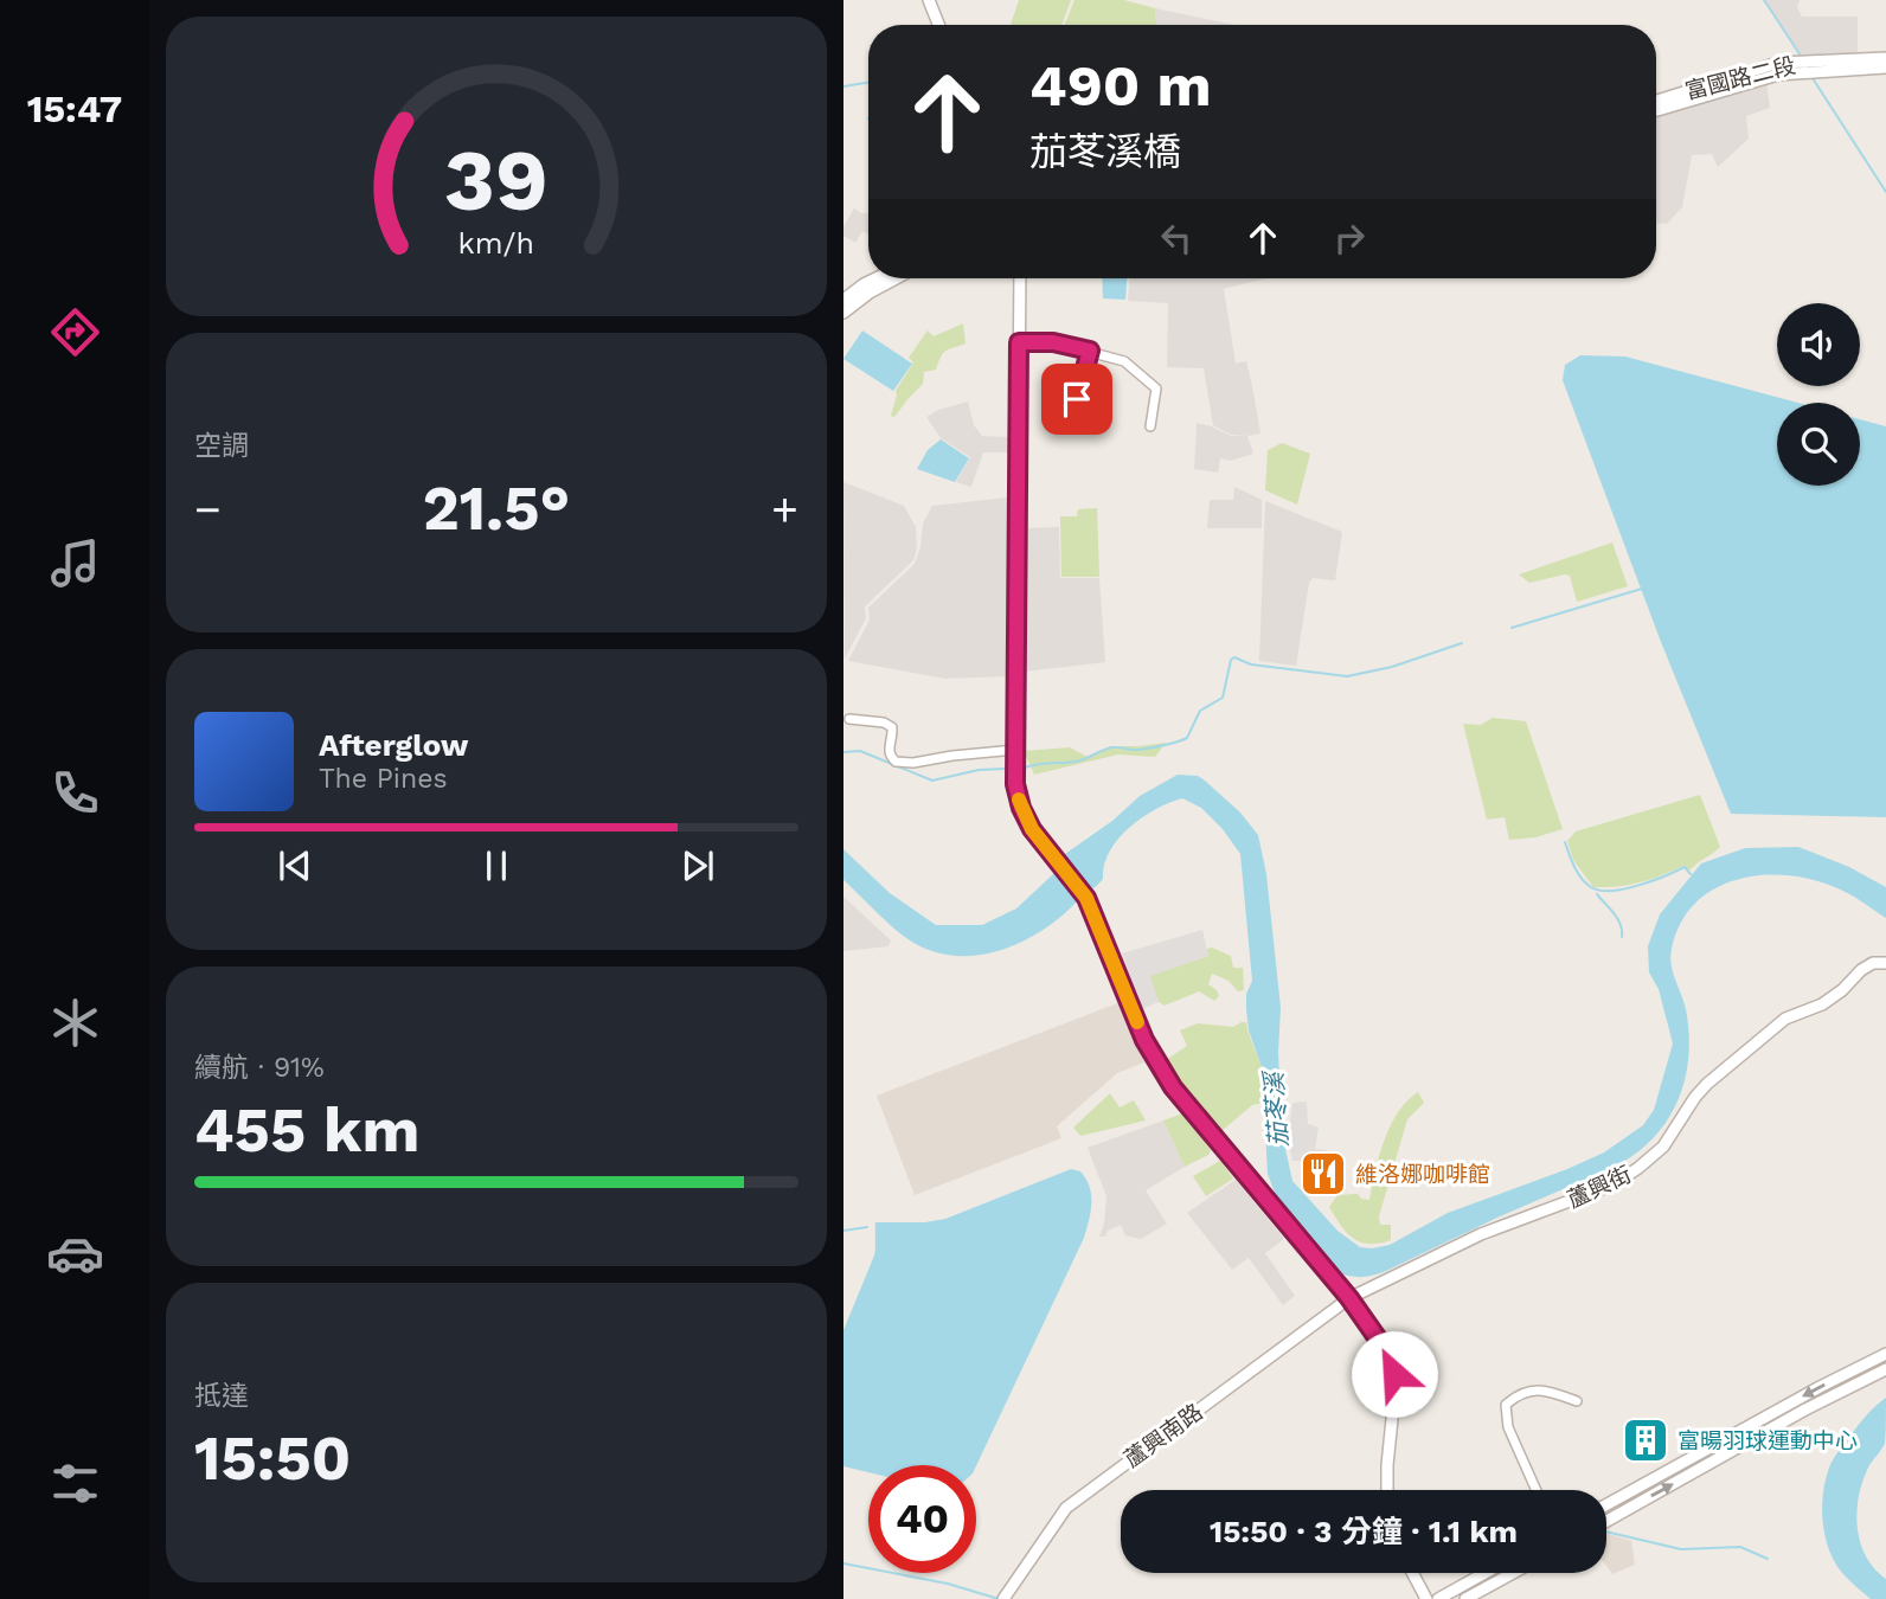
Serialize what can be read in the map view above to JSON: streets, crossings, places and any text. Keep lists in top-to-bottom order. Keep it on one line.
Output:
{"streets":{"street":["富國路二段","蘆興街","蘆興南路"]},"crossings":[["蘆興街","蘆興南路"]],"water":["茄苳溪"],"places":{"restaurant":["維洛娜咖啡館"],"building":["富暘羽球運動中心"]},"page":{"tabs":"15:47","turn":["490 m","茄苳溪橋"],"tile":["空調",["續航 · 91%","455 km"],["抵達","15:50"]],"heat":["−","21.5°","+"],"song":["Afterglow","The Pines"],"limit":"40","trip":"15:50 · 3 分鐘 · 1.1 km","gauge":["39","km/h"]}}
